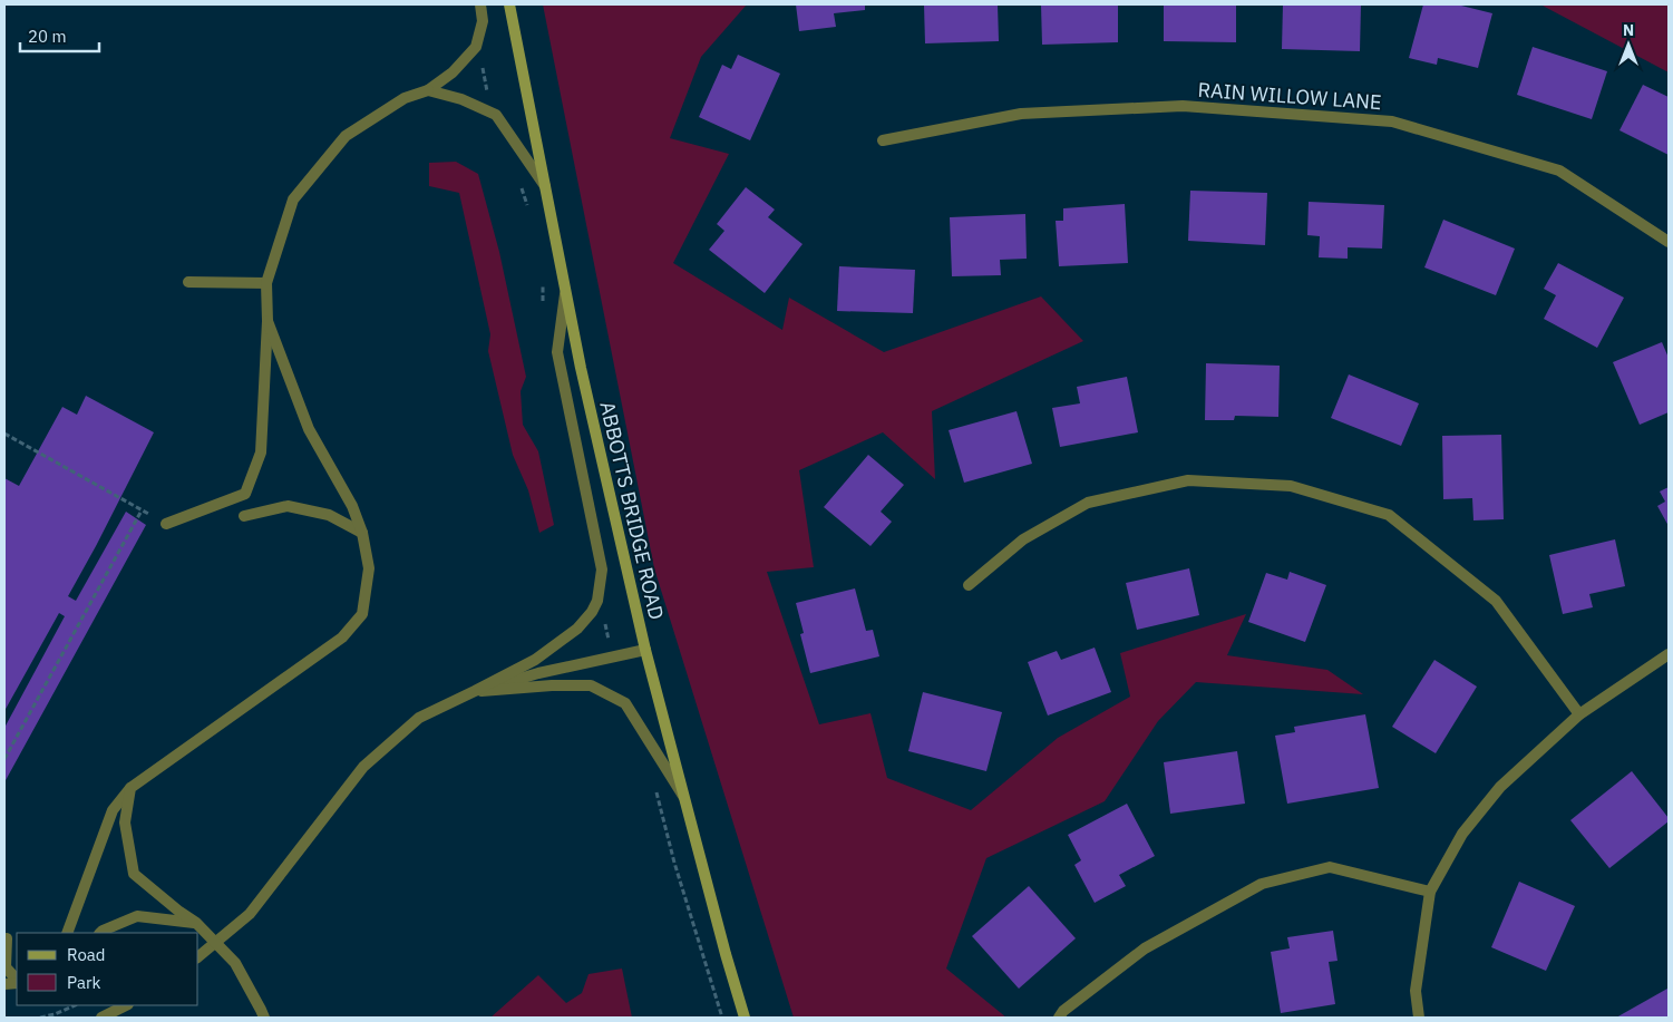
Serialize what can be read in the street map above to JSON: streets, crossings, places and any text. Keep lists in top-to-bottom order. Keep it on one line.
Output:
{"streets":{"main road":["ABBOTTS BRIDGE ROAD"],"street":["RAIN WILLOW LANE"]},"legend":["Road","Park"],"scale_bar":"20 m","north":"top"}
